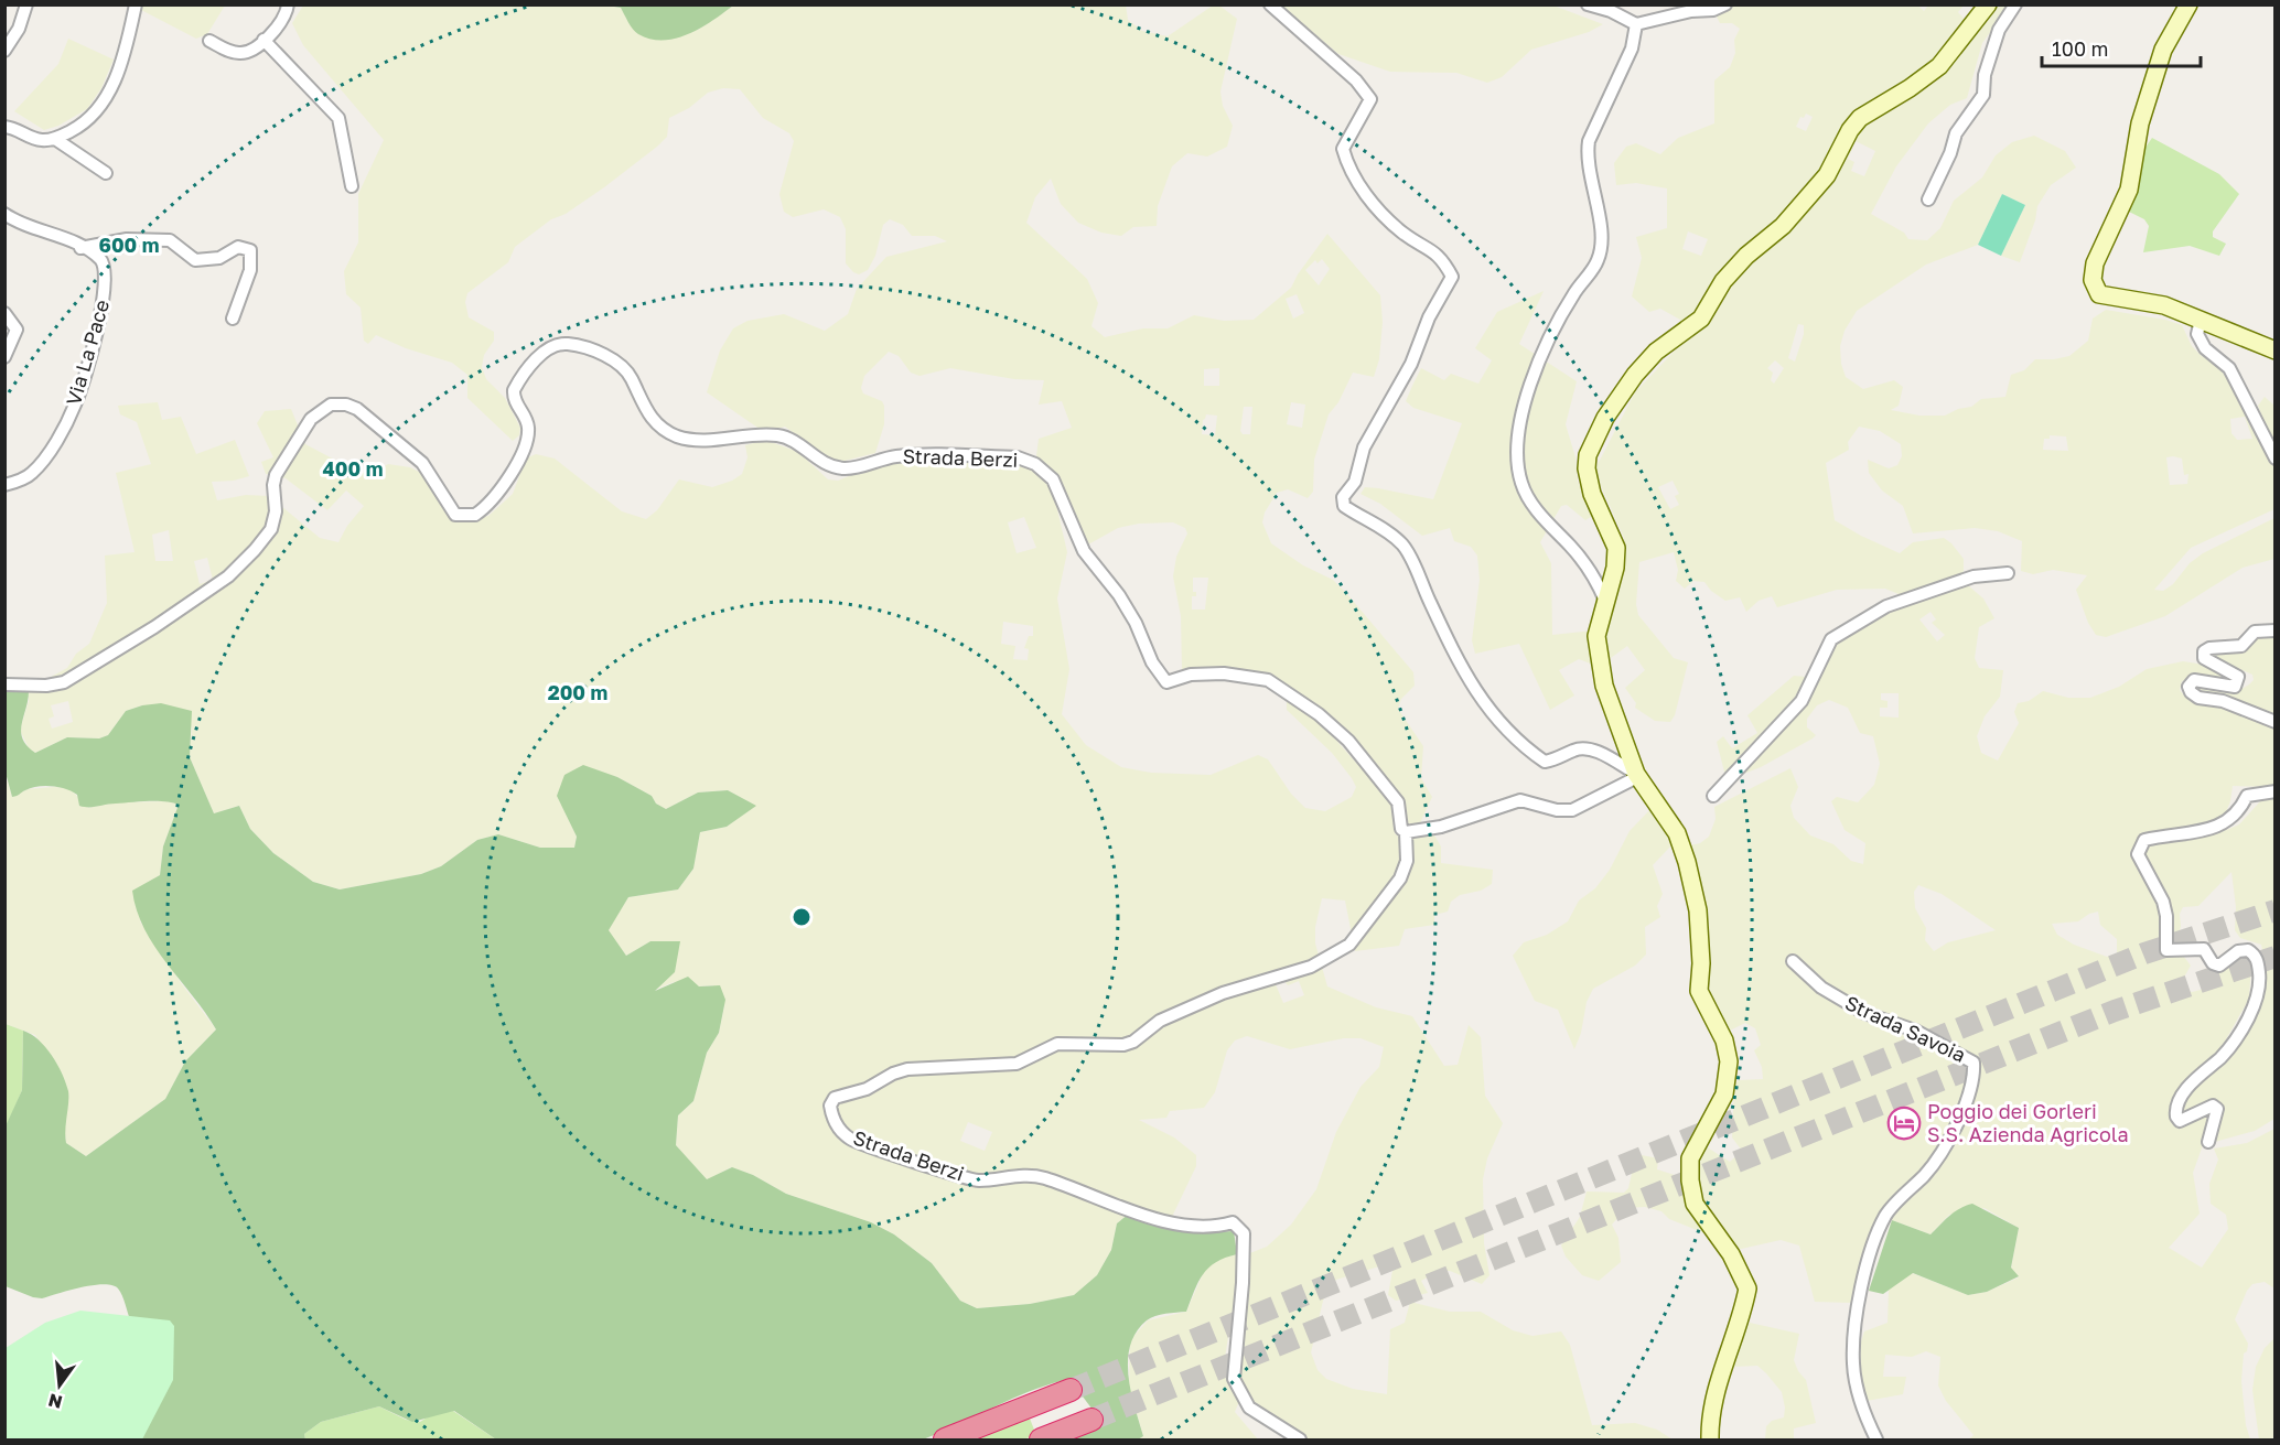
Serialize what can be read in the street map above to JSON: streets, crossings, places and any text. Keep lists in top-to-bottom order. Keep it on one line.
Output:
{"streets":{"street":["Via La Pace","Strada Berzi","Strada Savoia"]},"places":{"hotel":["Poggio dei Gorleri S.S. Azienda Agricola"]},"scale_bar":"100 m","north":"bottom","rings":["600 m","400 m","200 m"]}
